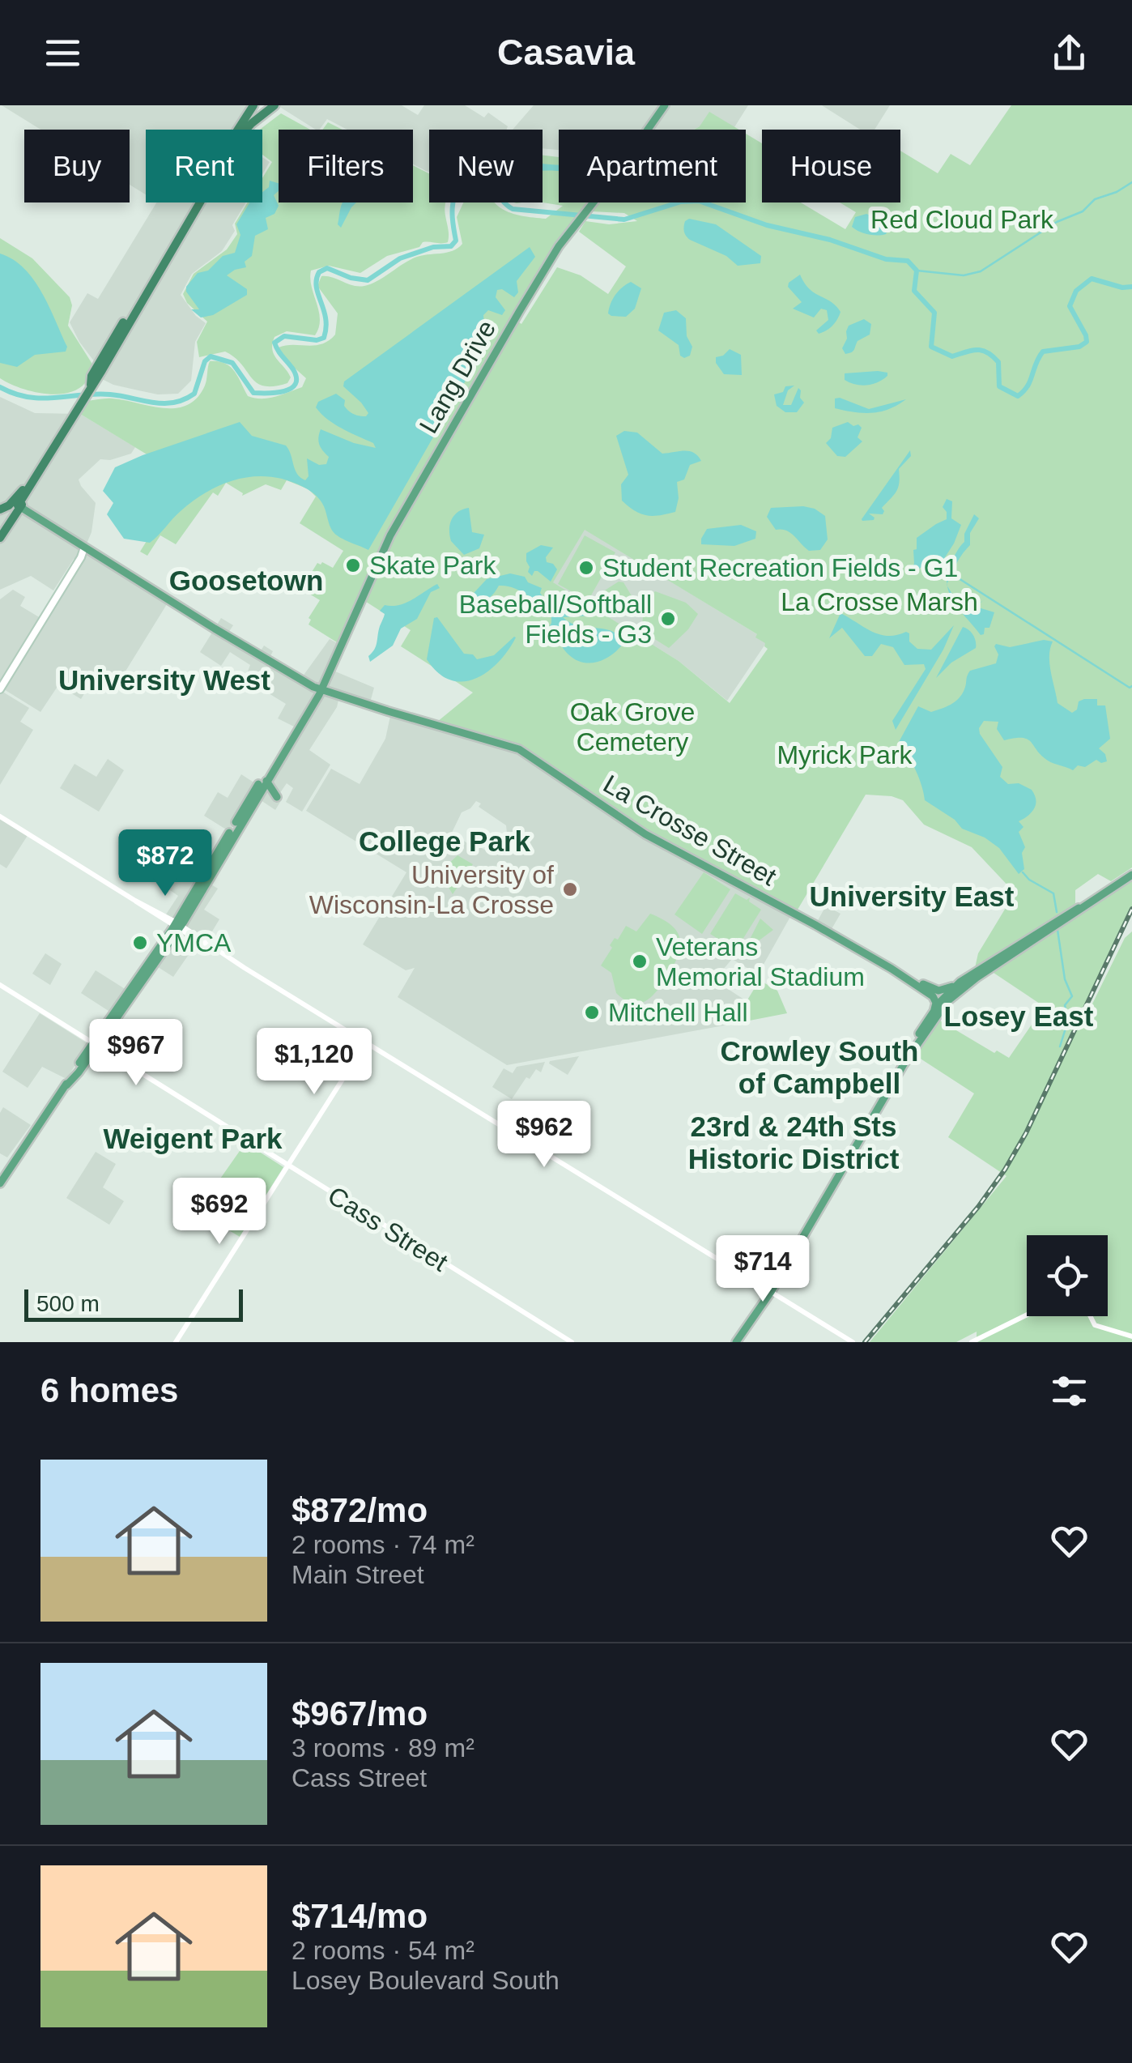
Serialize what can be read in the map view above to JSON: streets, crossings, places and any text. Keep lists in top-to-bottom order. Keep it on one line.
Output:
{"streets":{"main road":["Lang Drive","La Crosse Street"],"street":["Cass Street"]},"crossings":[["Lang Drive","La Crosse Street"]],"districts":["Goosetown","University West","College Park","University East","Losey East","Crowley South of Campbell","23rd & 24th Sts Historic District","Weigent Park"],"parks":["Red Cloud Park","La Crosse Marsh","Oak Grove Cemetery","Myrick Park"],"places":["Skate Park","Student Recreation Fields - G1","Baseball/Softball Fields - G3","University of Wisconsin-La Crosse","YMCA","Veterans Memorial Stadium","Mitchell Hall"],"scale_bar":"500 m","page":{"header":"Casavia","chip":["Buy","Rent","Filters","New","Apartment","House"],"price":["$872","$967","$1,120","$962","$692","$714"],"scale":"500 m","heading":"6 homes","list":[{"name":"$872/mo","note":"2 rooms · 74 m² · Main Street"},{"name":"$967/mo","note":"3 rooms · 89 m² · Cass Street"},{"name":"$714/mo","note":"2 rooms · 54 m² · Losey Boulevard South"}]}}
